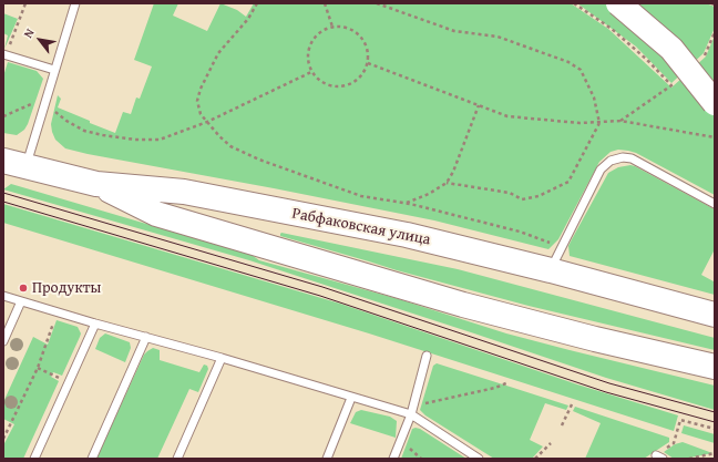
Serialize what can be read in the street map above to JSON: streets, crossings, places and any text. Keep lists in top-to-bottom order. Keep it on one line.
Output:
{"streets":{"main road":["Рабфаковская улица"]},"places":["Продукты"],"north":"top left"}
